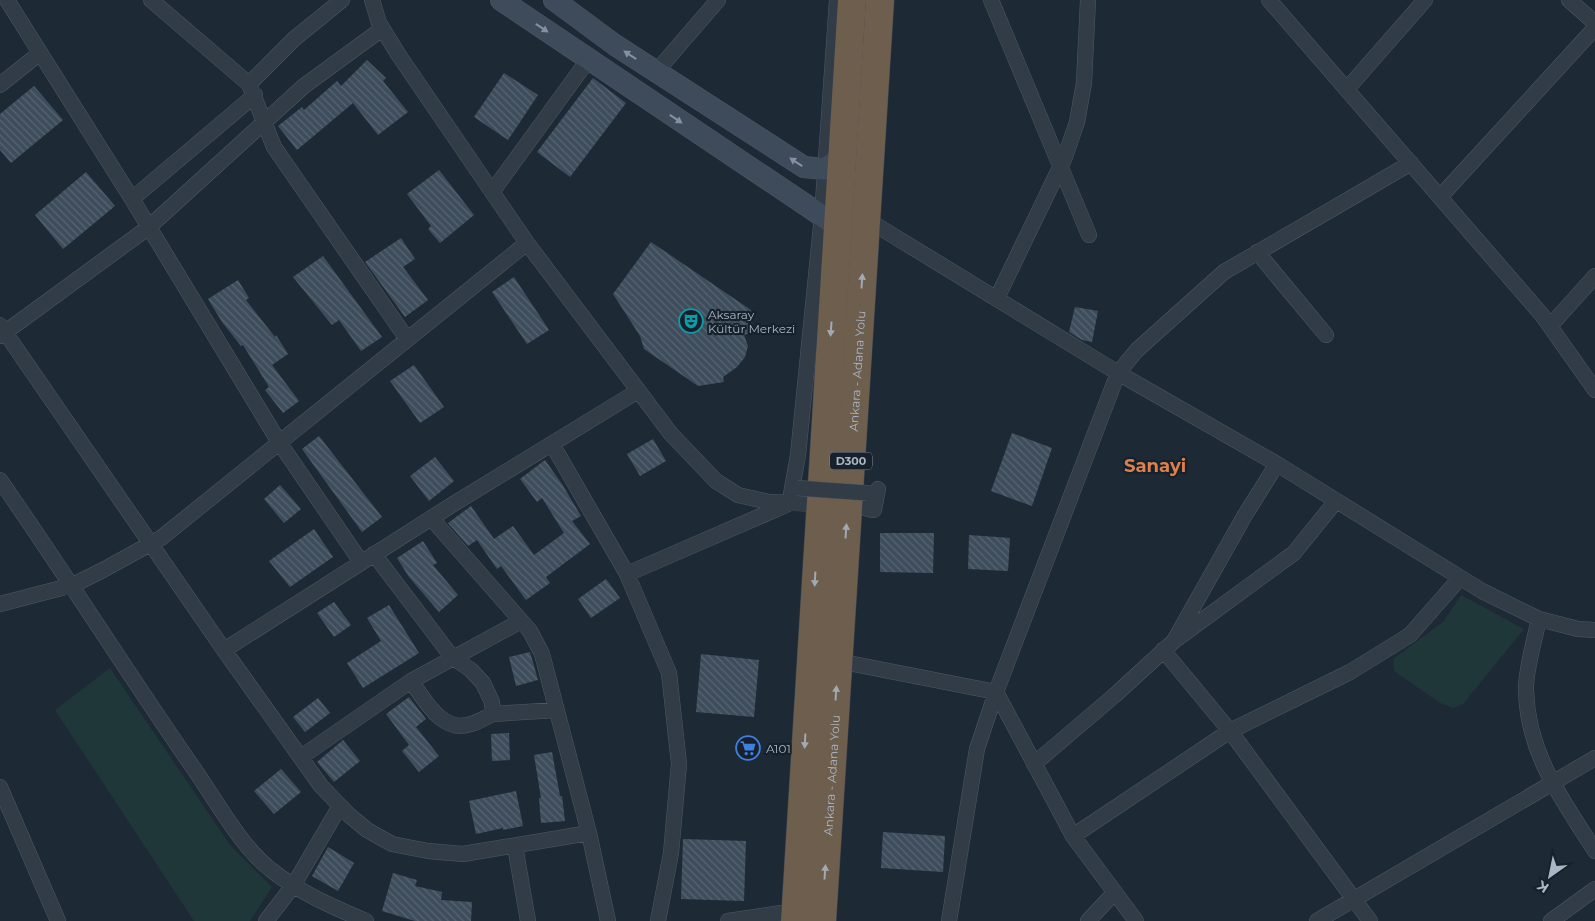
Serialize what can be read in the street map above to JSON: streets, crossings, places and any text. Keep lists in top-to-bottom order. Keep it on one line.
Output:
{"streets":{"highway":["Ankara - Adana Yolu","D300"]},"districts":["Sanayi"],"places":{"theatre":["Aksaray Kültür Merkezi"],"supermarket":["A101"]},"north":"bottom left"}
